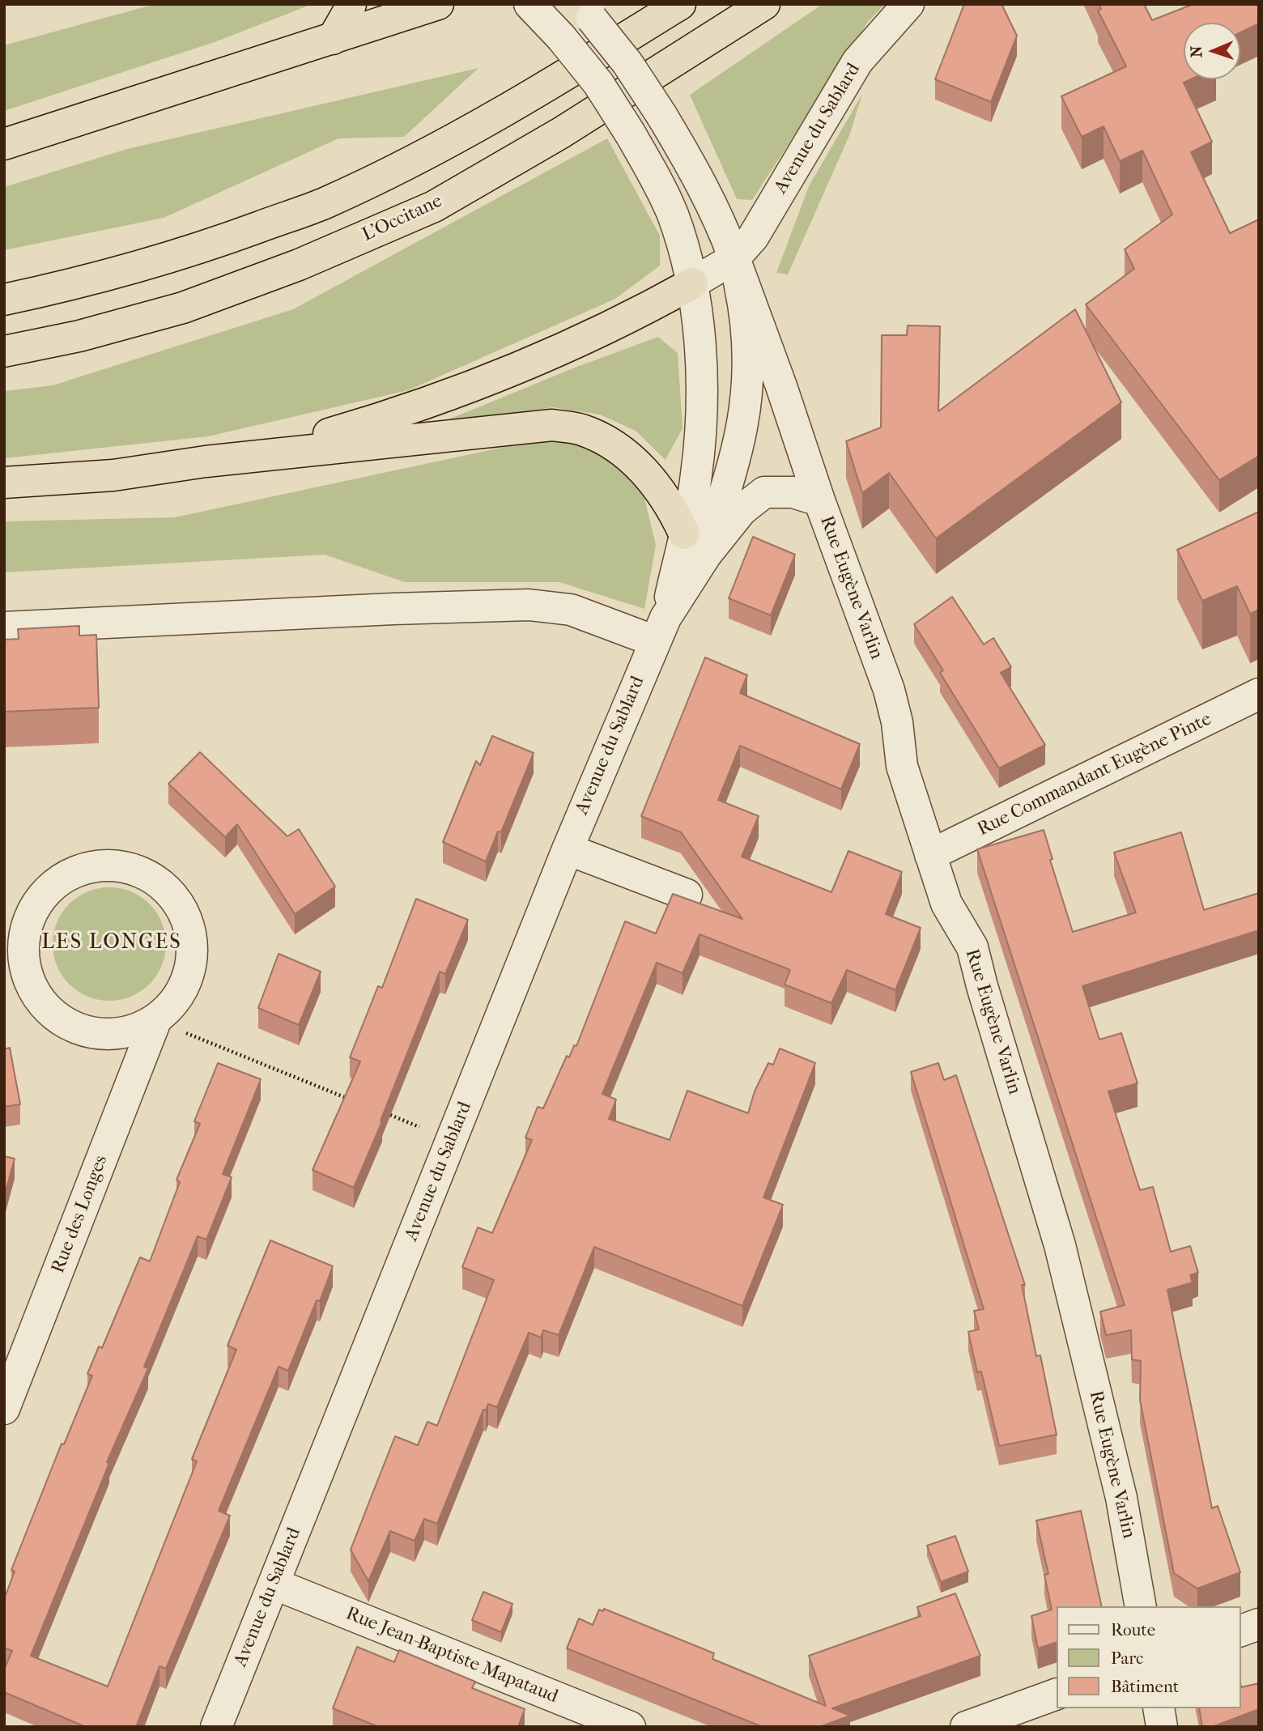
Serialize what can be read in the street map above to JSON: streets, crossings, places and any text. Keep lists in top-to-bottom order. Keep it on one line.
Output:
{"streets":{"highway":["L'Occitane"],"street":["Avenue du Sablard","Rue Eugène Varlin","Rue Commandant Eugène Pinte","Rue des Longes","Rue Jean-Baptiste Mapataud"]},"crossings":[["Avenue du Sablard","Rue Eugène Varlin"],["Avenue du Sablard","Rue Jean-Baptiste Mapataud"],["Rue Eugène Varlin","Rue Commandant Eugène Pinte"]],"districts":["LES LONGES"],"legend":["Route","Parc","Bâtiment"],"north":"left"}
